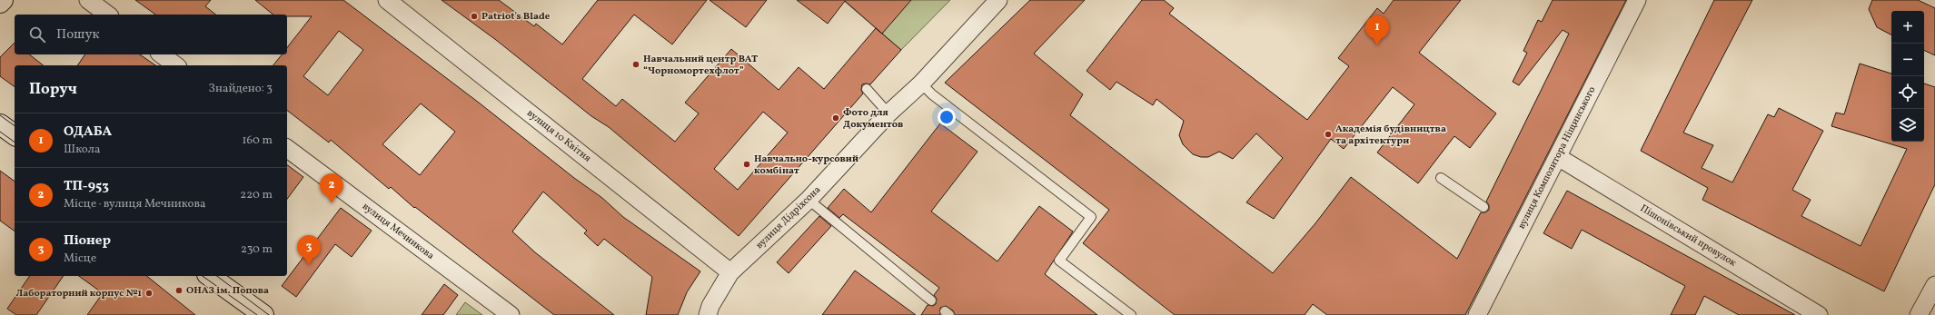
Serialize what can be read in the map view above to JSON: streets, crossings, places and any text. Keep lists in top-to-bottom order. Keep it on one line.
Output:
{"streets":{"street":["вулиця 10 Квітня","вулиця Композитора Ніщинського","вулиця Дідріхсона","вулиця Мечникова","Пішонівський провулок"]},"crossings":[["вулиця 10 Квітня","вулиця Дідріхсона"],["вулиця Композитора Ніщинського","Пішонівський провулок"]],"places":["Patriot's Blade","Навчальний центр ВАТ “Чорномортехфлот”","Фото для Документов","Академія будівництва та архітектури","Навчально-курсовий комбінат","ОНАЗ ім. Попова","Лабораторний корпус №1"],"page":{"map_buttons":["+","−"],"search":"Пошук","pins":["1","2","3"],"heading":["Поруч","Знайдено: 3"],"list":[{"mark":"1","name":"ОДАБА","note":"Школа","value":"160 m"},{"mark":"2","name":"ТП-953","note":"Місце · вулиця Мечникова","value":"220 m"},{"mark":"3","name":"Піонер","note":"Місце","value":"230 m"}]}}
